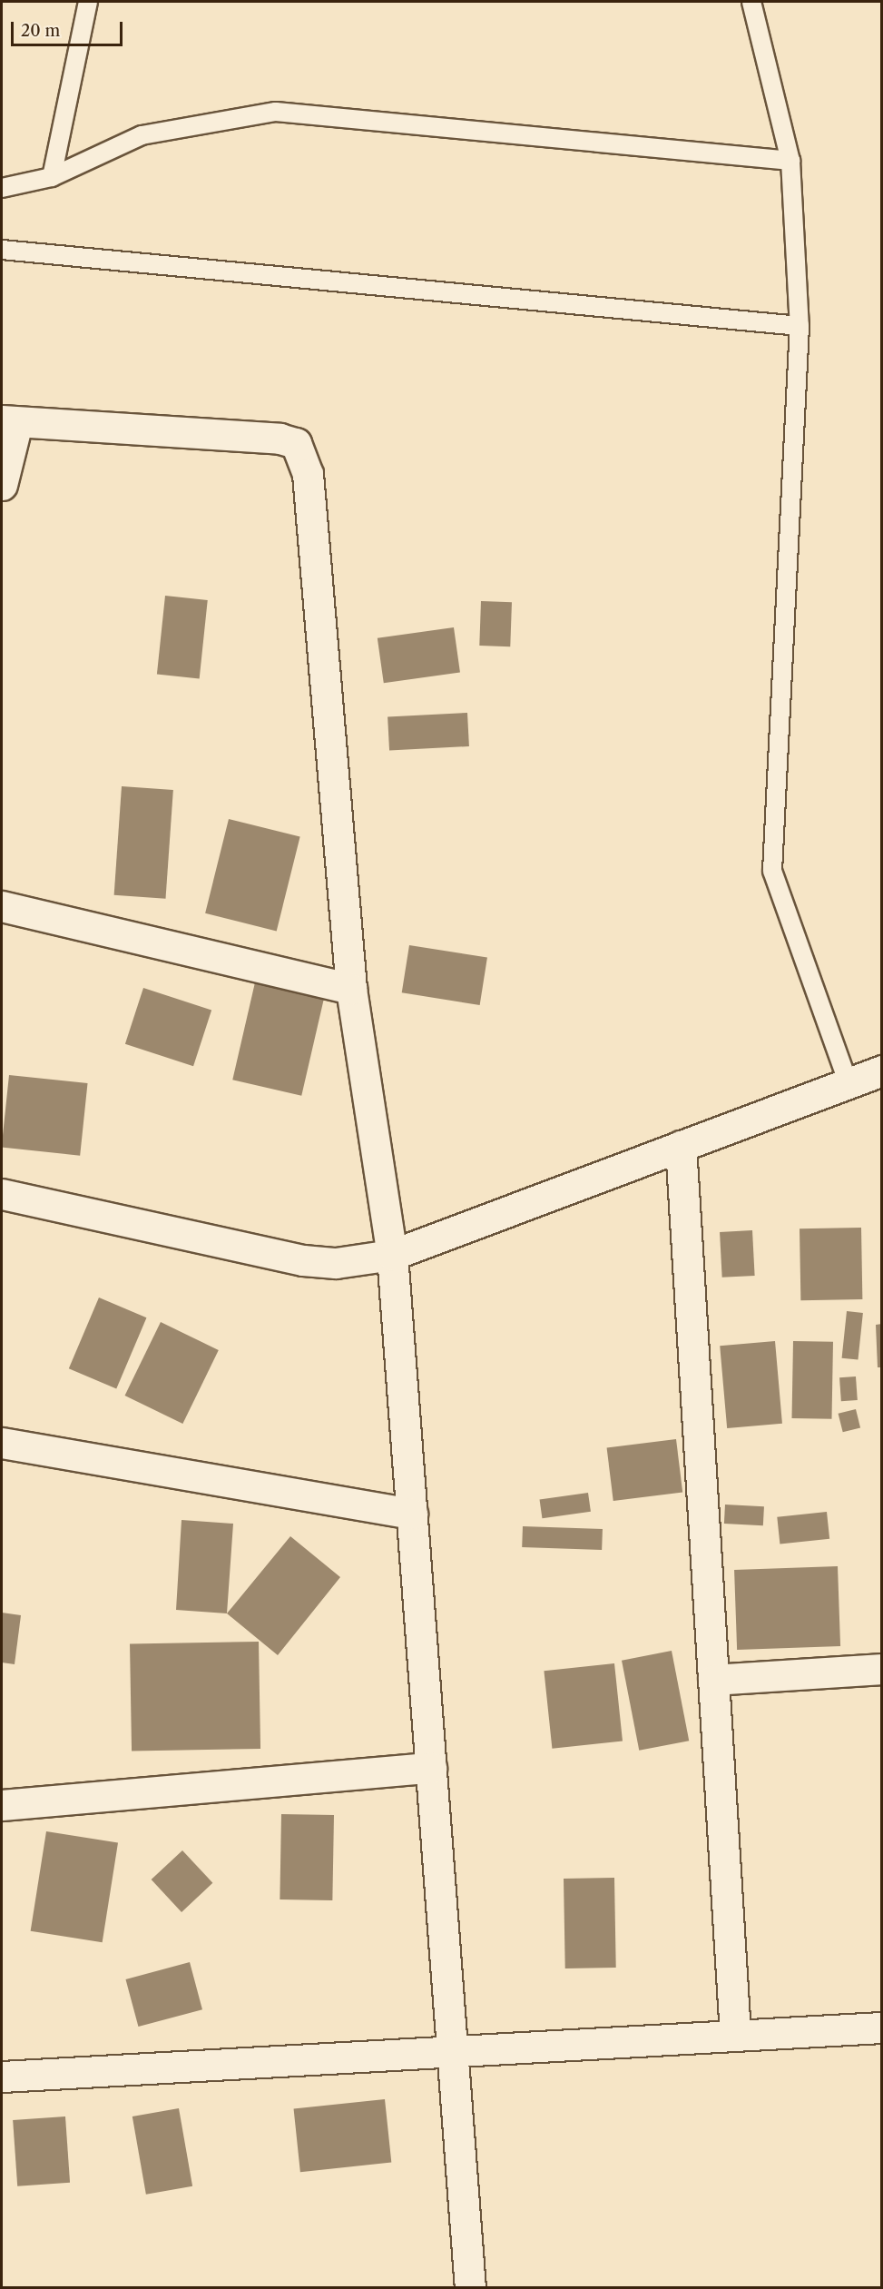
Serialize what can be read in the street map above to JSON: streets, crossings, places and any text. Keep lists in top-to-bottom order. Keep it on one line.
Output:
{"scale_bar":"20 m"}
